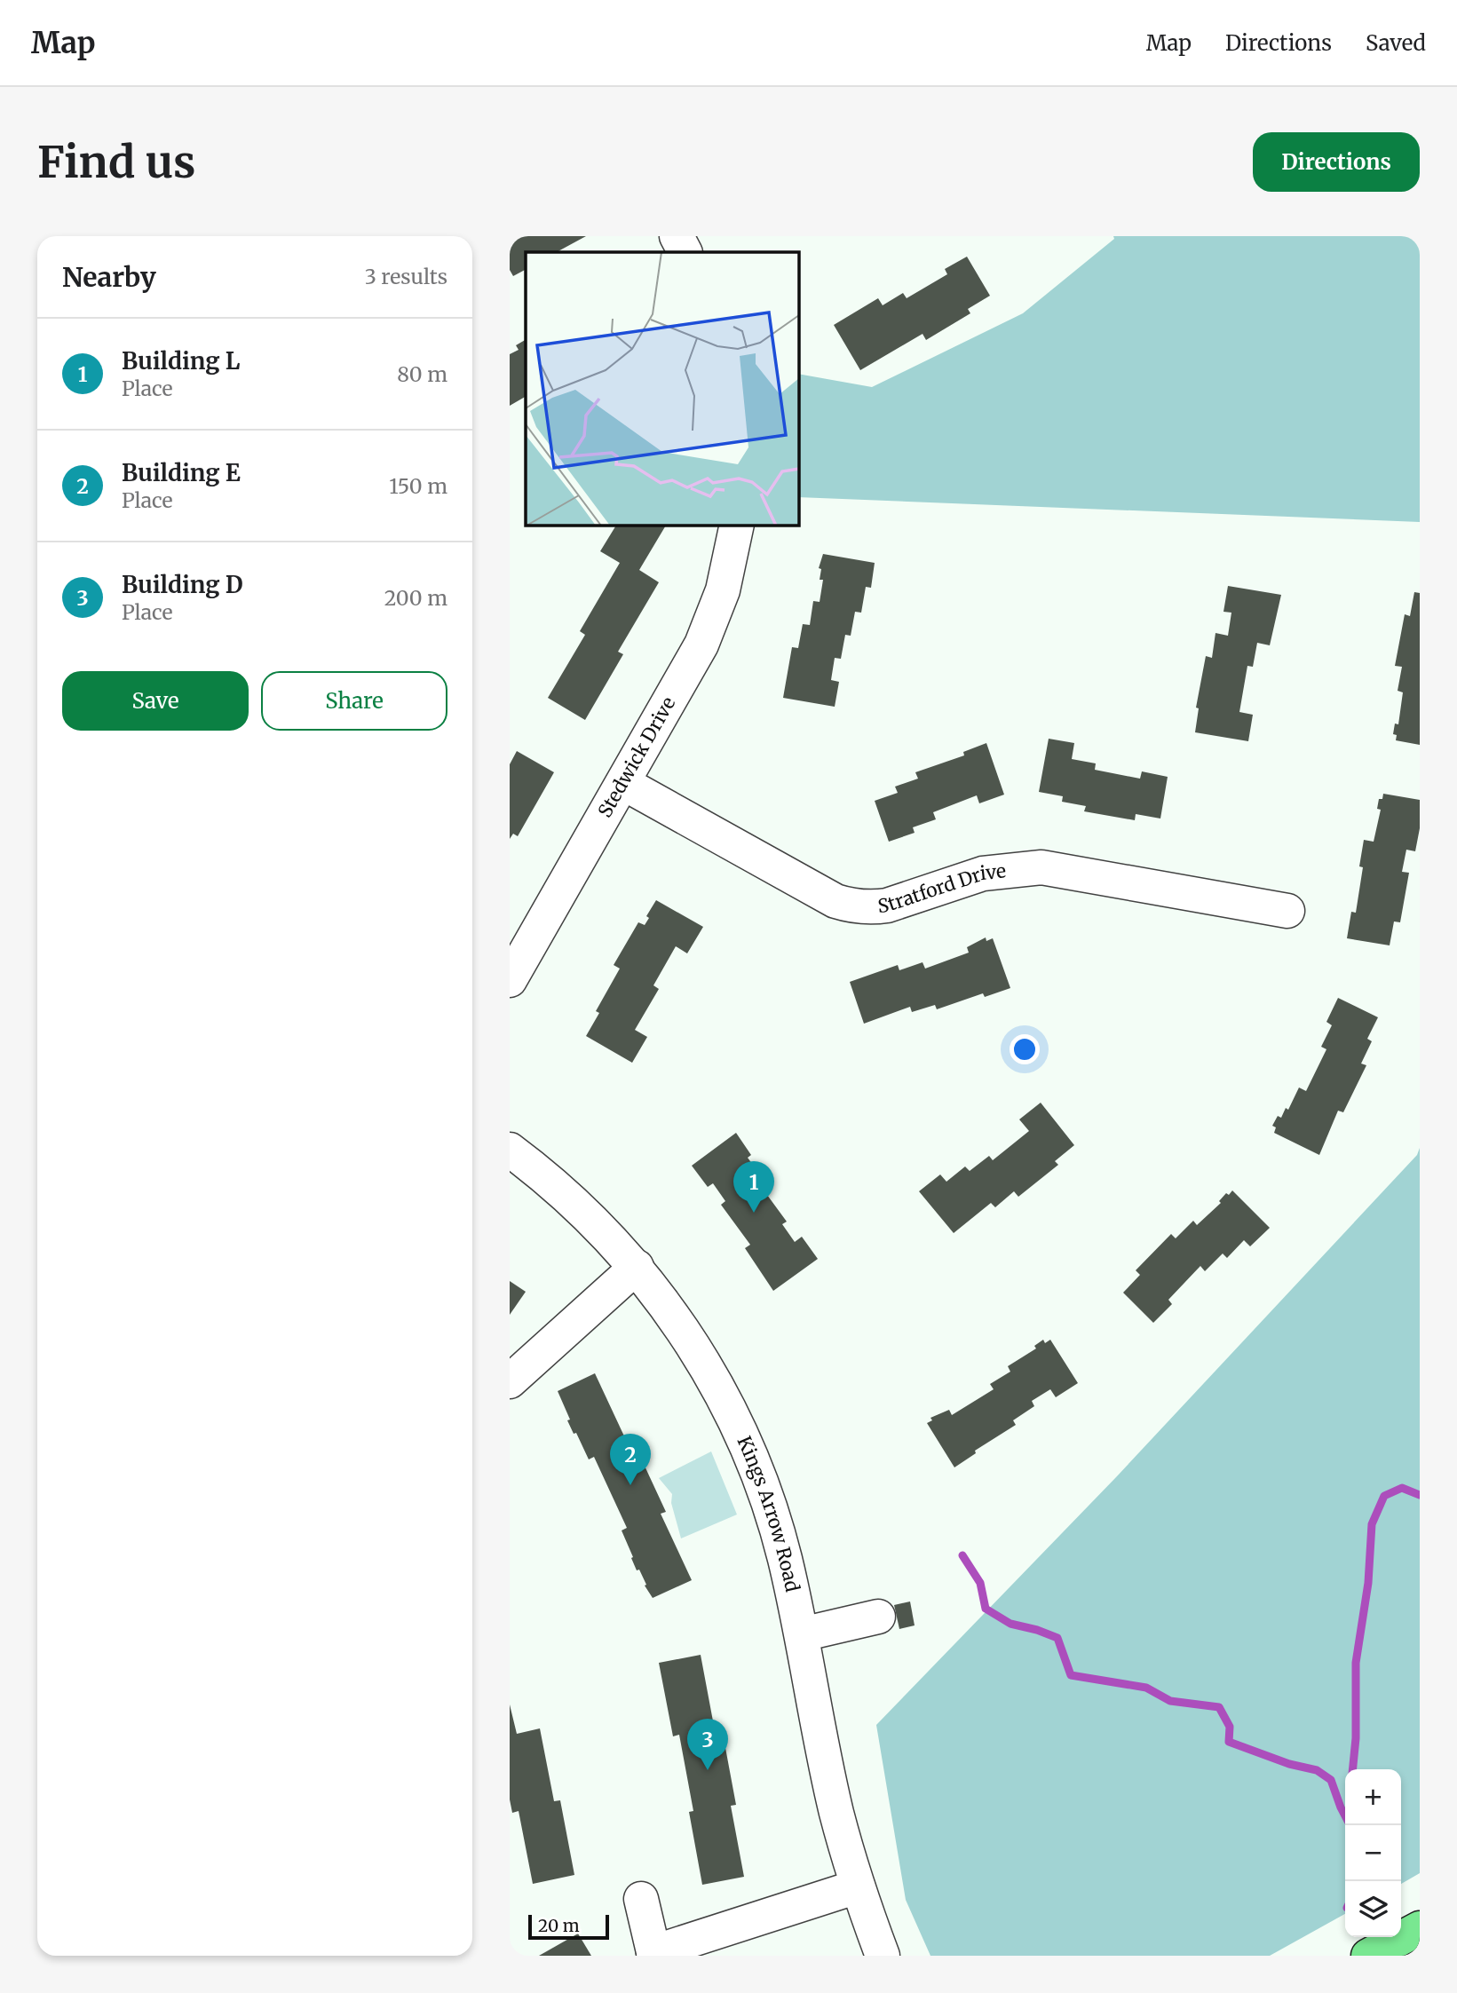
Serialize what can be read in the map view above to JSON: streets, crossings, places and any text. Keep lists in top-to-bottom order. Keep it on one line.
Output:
{"streets":{"street":["Stedwick Drive","Stratford Drive","Kings Arrow Road"]},"crossings":[["Stedwick Drive","Stratford Drive"]],"scale_bar":"20 m","page":{"header":"Map","nav":["Map","Directions","Saved"],"buttons":["Directions",["Save","Share"]],"title":"Find us","heading":["Nearby","3 results"],"list":[{"mark":"1","name":"Building L","note":"Place","value":"80 m"},{"mark":"2","name":"Building E","note":"Place","value":"150 m"},{"mark":"3","name":"Building D","note":"Place","value":"200 m"}],"pins":["1","2","3"],"map_buttons":["+","−"],"scale":"20 m"}}
